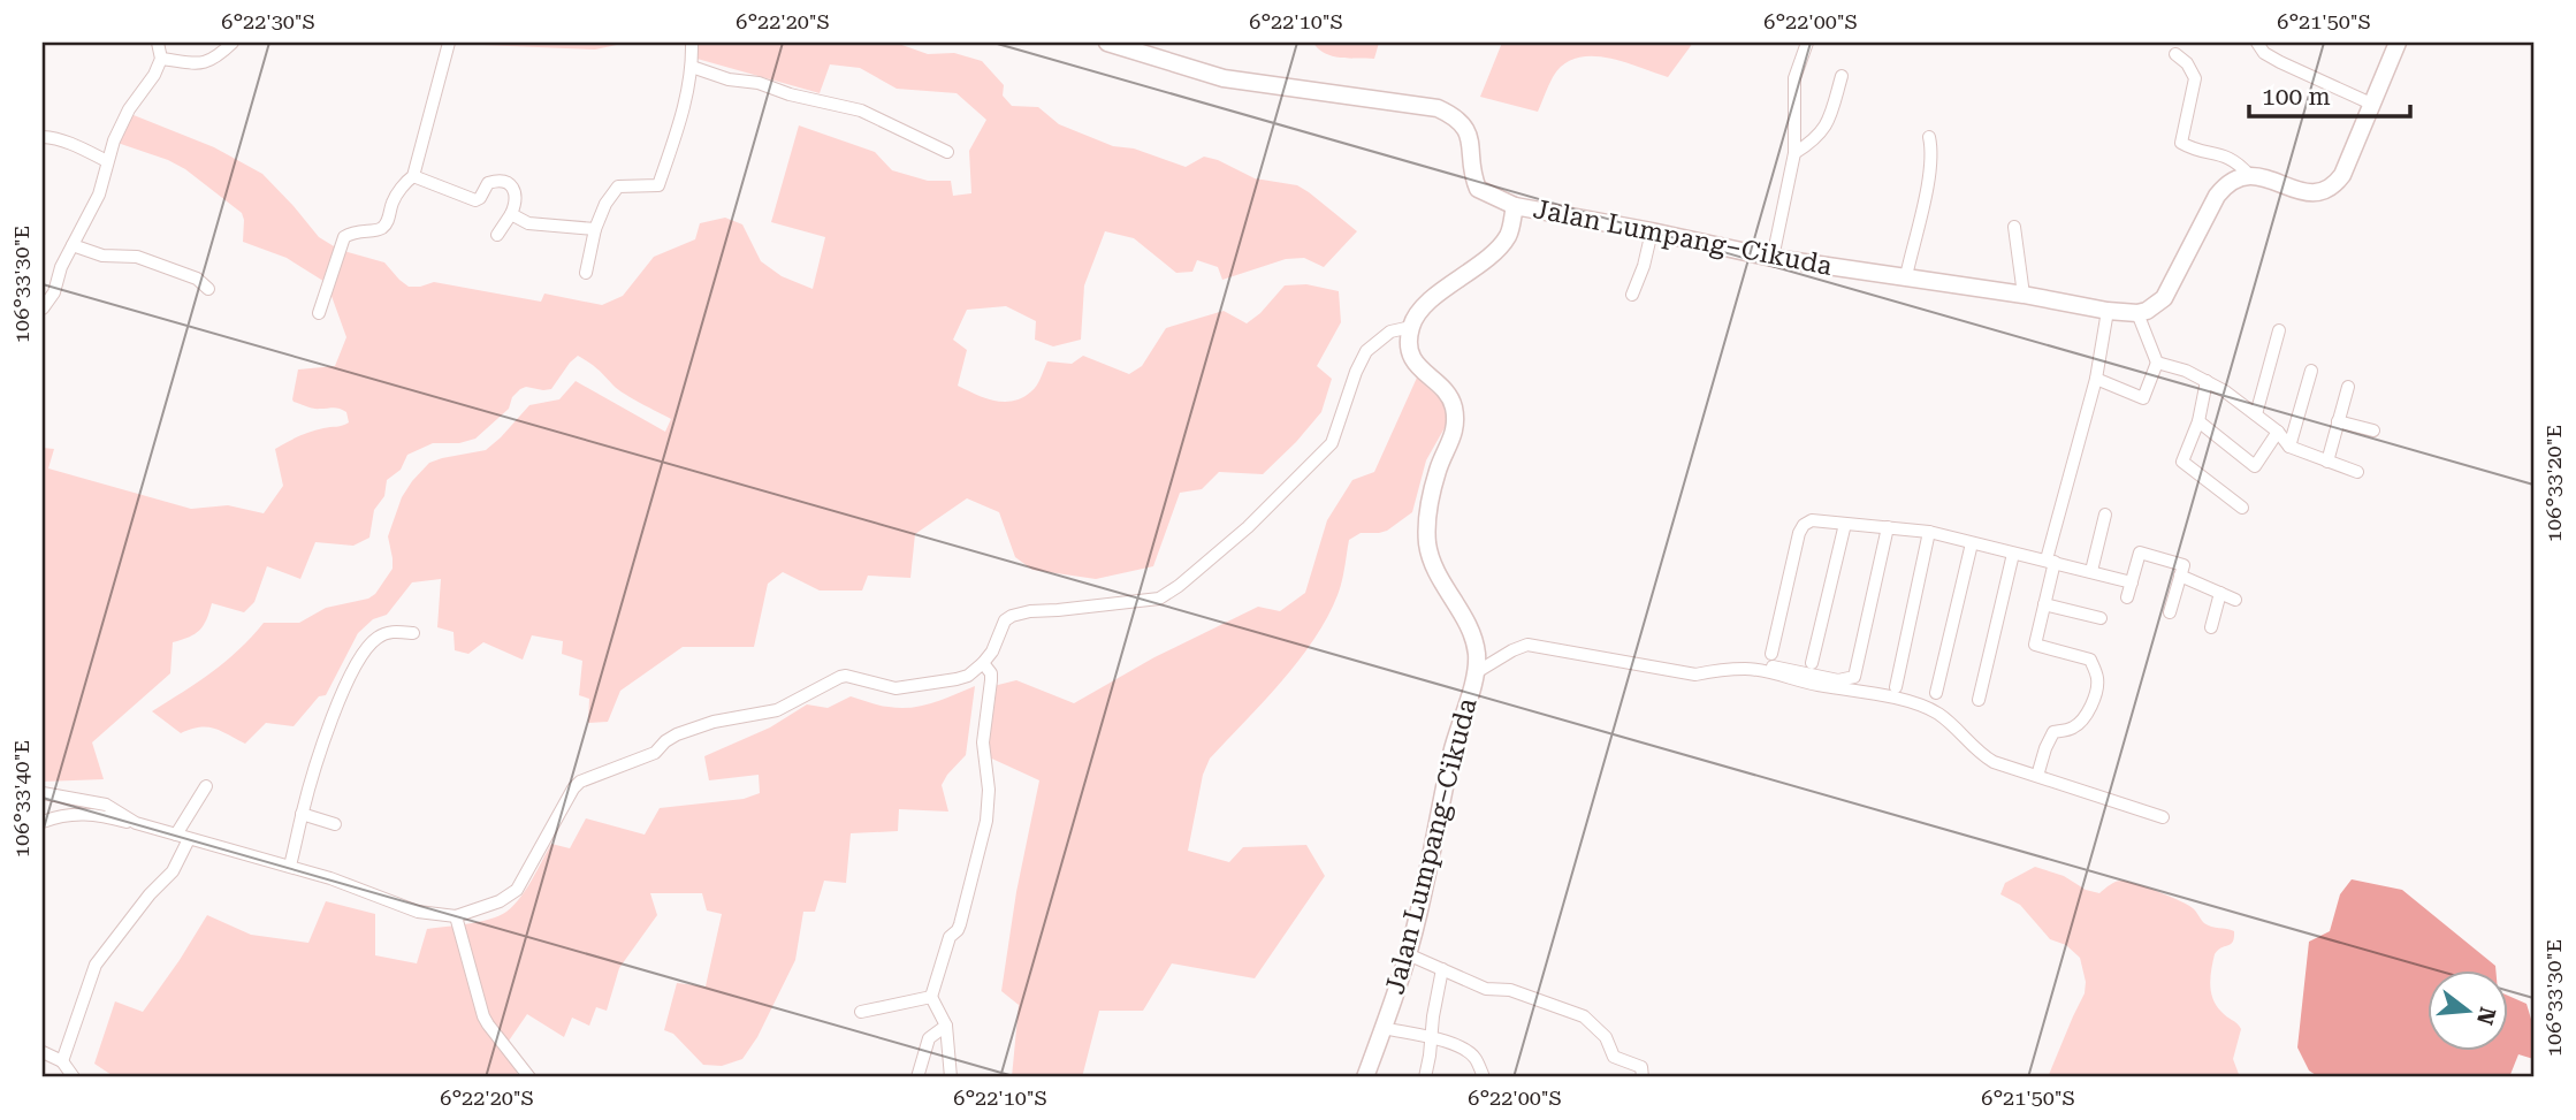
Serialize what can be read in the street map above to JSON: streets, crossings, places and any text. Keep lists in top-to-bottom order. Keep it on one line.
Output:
{"streets":{"street":["Jalan Lumpang–Cikuda"]},"scale_bar":"100 m","north":"right","coordinates":["6°22'30\"S","6°22'20\"S","6°22'10\"S","6°22'00\"S","6°21'50\"S","106°33'30\"E","106°33'20\"E","106°33'40\"E"]}
